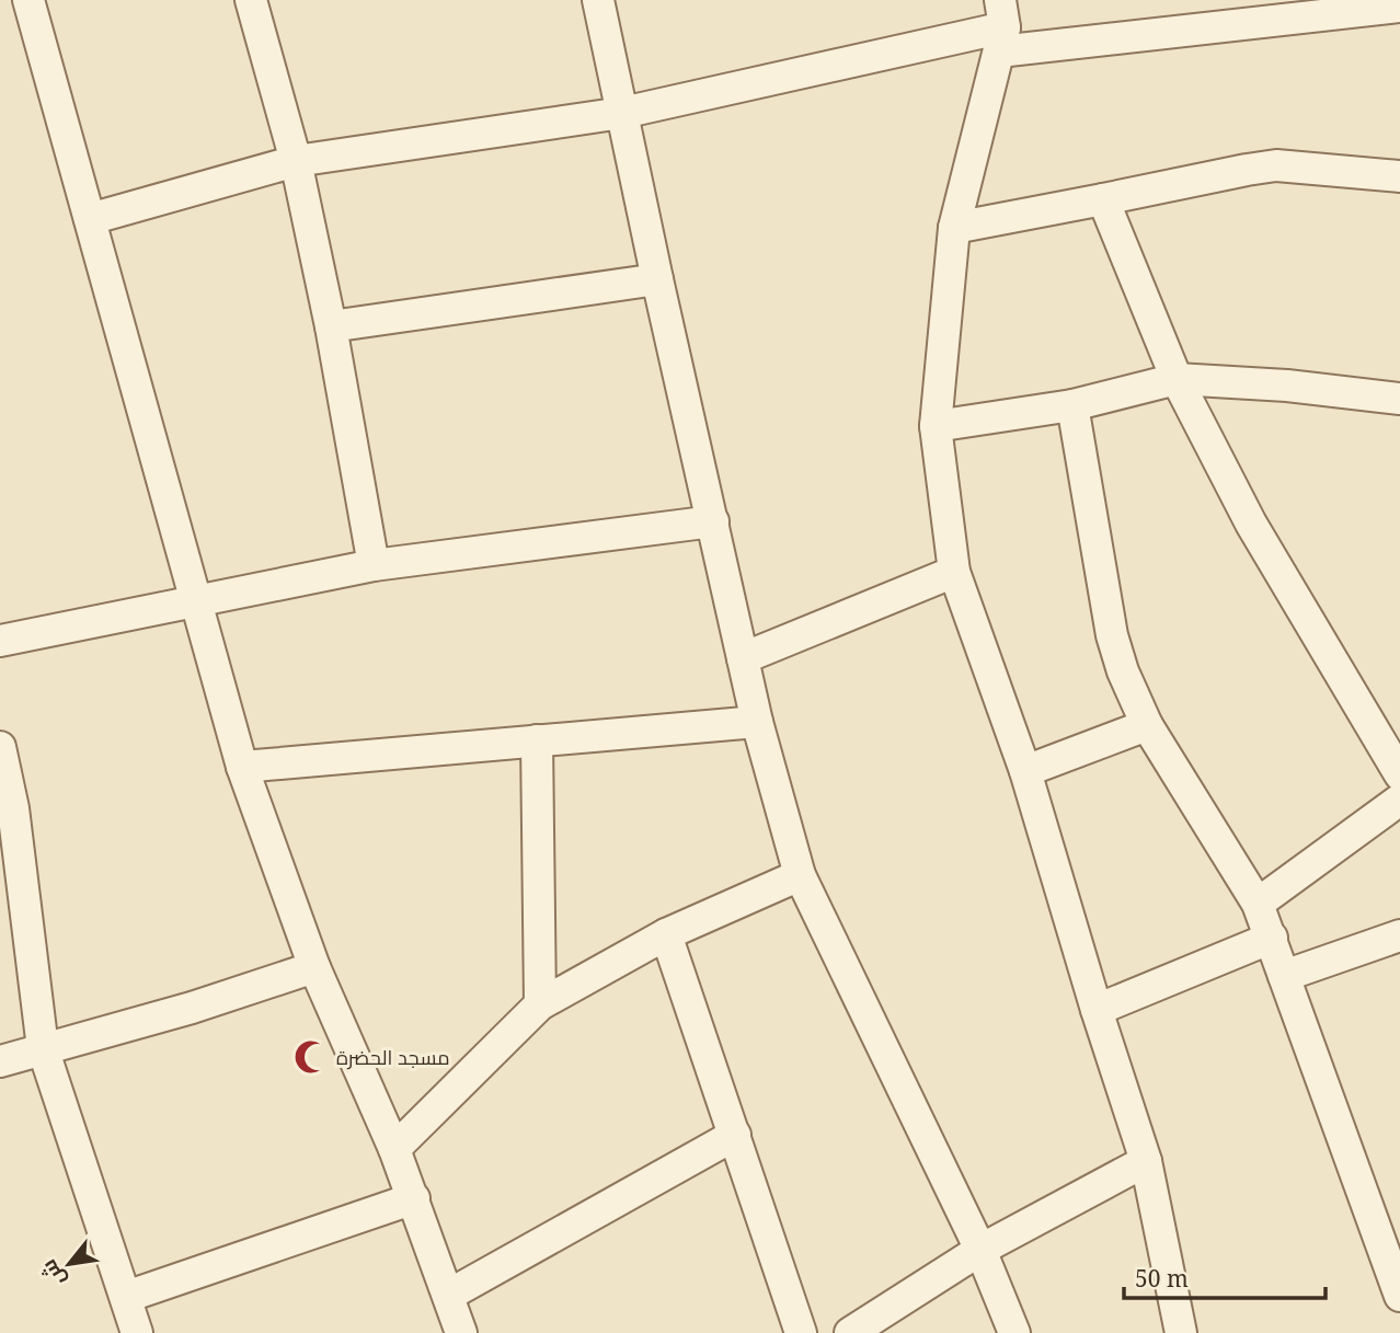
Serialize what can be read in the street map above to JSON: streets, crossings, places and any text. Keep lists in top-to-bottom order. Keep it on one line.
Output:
{"places":{"mosque":["مسجد الحضرة"]},"scale_bar":"50 m","north":"bottom left"}
